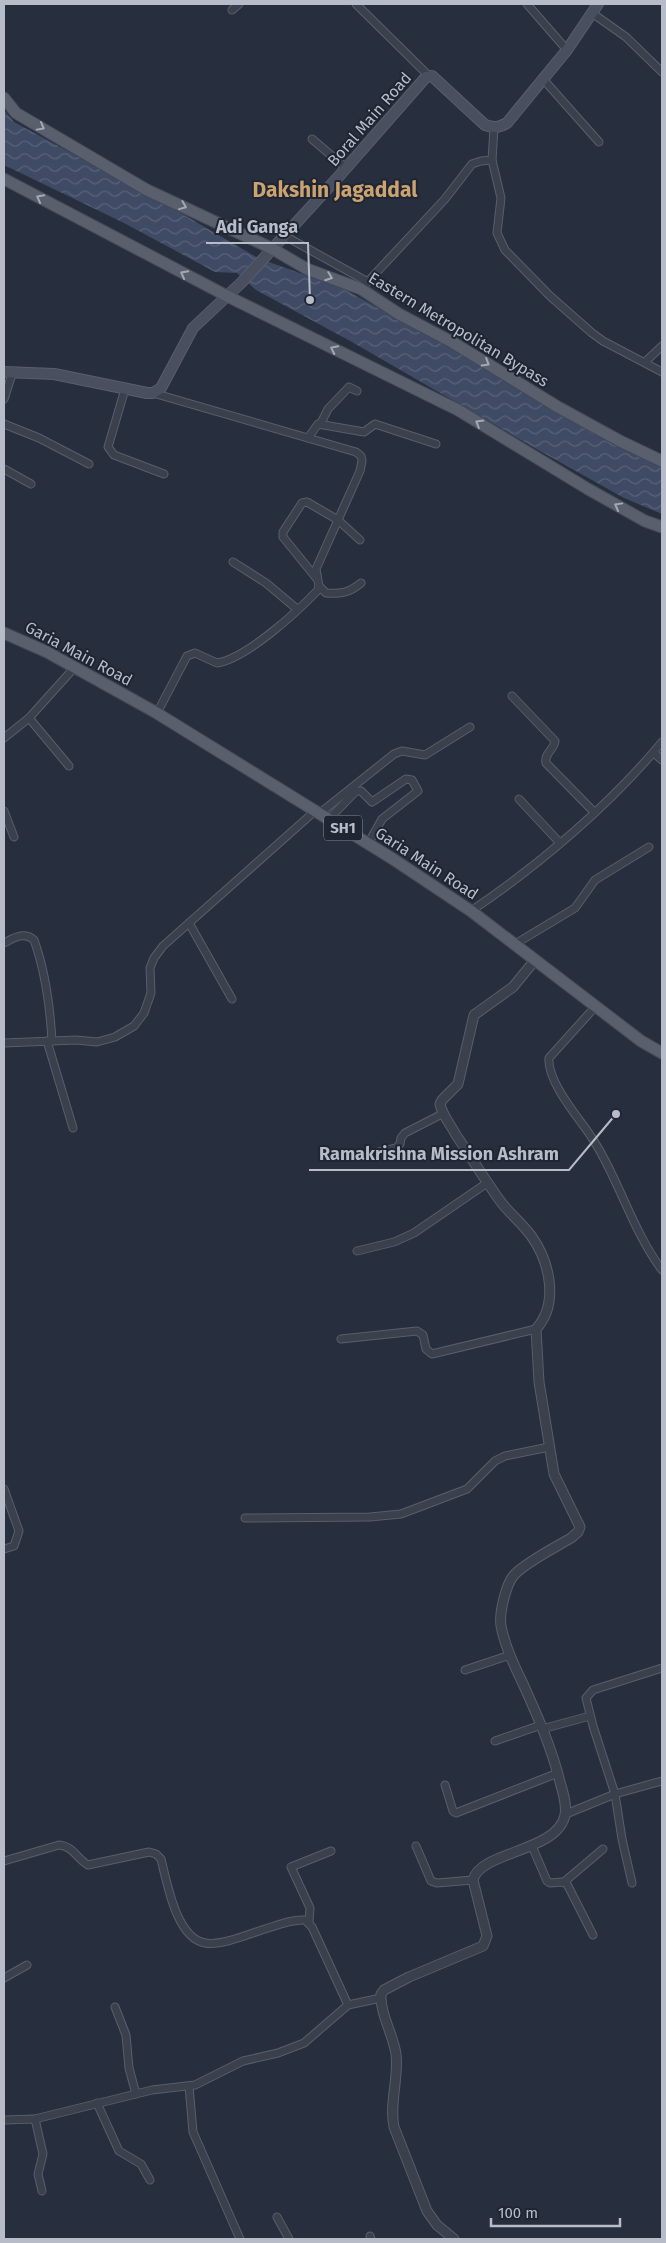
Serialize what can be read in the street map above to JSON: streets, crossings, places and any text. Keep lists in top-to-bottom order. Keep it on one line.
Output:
{"streets":{"main road":["Boral Main Road","Eastern Metropolitan Bypass","Garia Main Road","SH1"]},"crossings":[["Boral Main Road","Eastern Metropolitan Bypass"]],"districts":["Dakshin Jagaddal"],"places":["Adi Ganga","Ramakrishna Mission Ashram"],"scale_bar":"100 m"}
